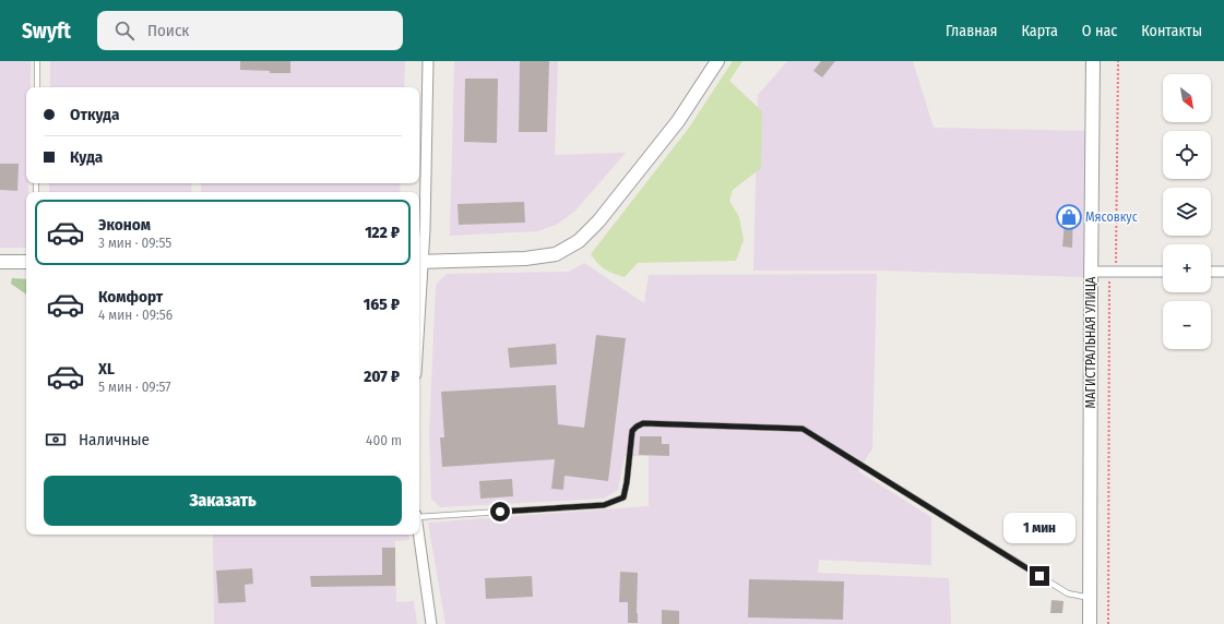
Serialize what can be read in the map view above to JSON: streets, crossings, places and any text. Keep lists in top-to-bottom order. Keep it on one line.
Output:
{"streets":{"street":["МАГИСТРАЛЬНАЯ УЛИЦА"]},"places":{"shop":["Мясовкус"]},"north":"bottom right","page":{"header":"Swyft","search":"Поиск","nav":["Главная","Карта","О нас","Контакты"],"map_buttons":["+","−"],"banner":["Откуда","Куда"],"list":[{"name":"Эконом","note":"3 мин · 09:55","value":"122 ₽"},{"name":"Комфорт","note":"4 мин · 09:56","value":"165 ₽"},{"name":"XL","note":"5 мин · 09:57","value":"207 ₽"}],"pay":["Наличные","400 m"],"buttons":"Заказать","bubble":"1 мин"}}
